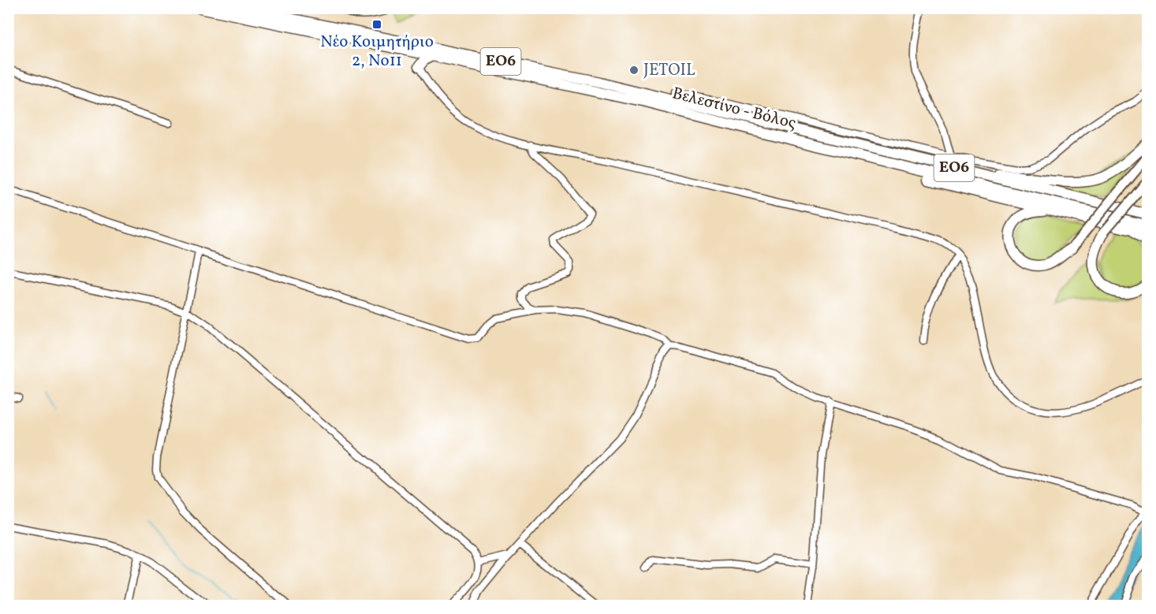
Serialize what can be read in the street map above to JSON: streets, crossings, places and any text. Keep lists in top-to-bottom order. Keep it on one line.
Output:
{"streets":{"highway":["ΕΟ6","Βελεστίνο - Βόλος"]},"places":{"transit":["Νέο Κοιμητήριο 2, Νο11"],"other":["JETOIL"]}}
